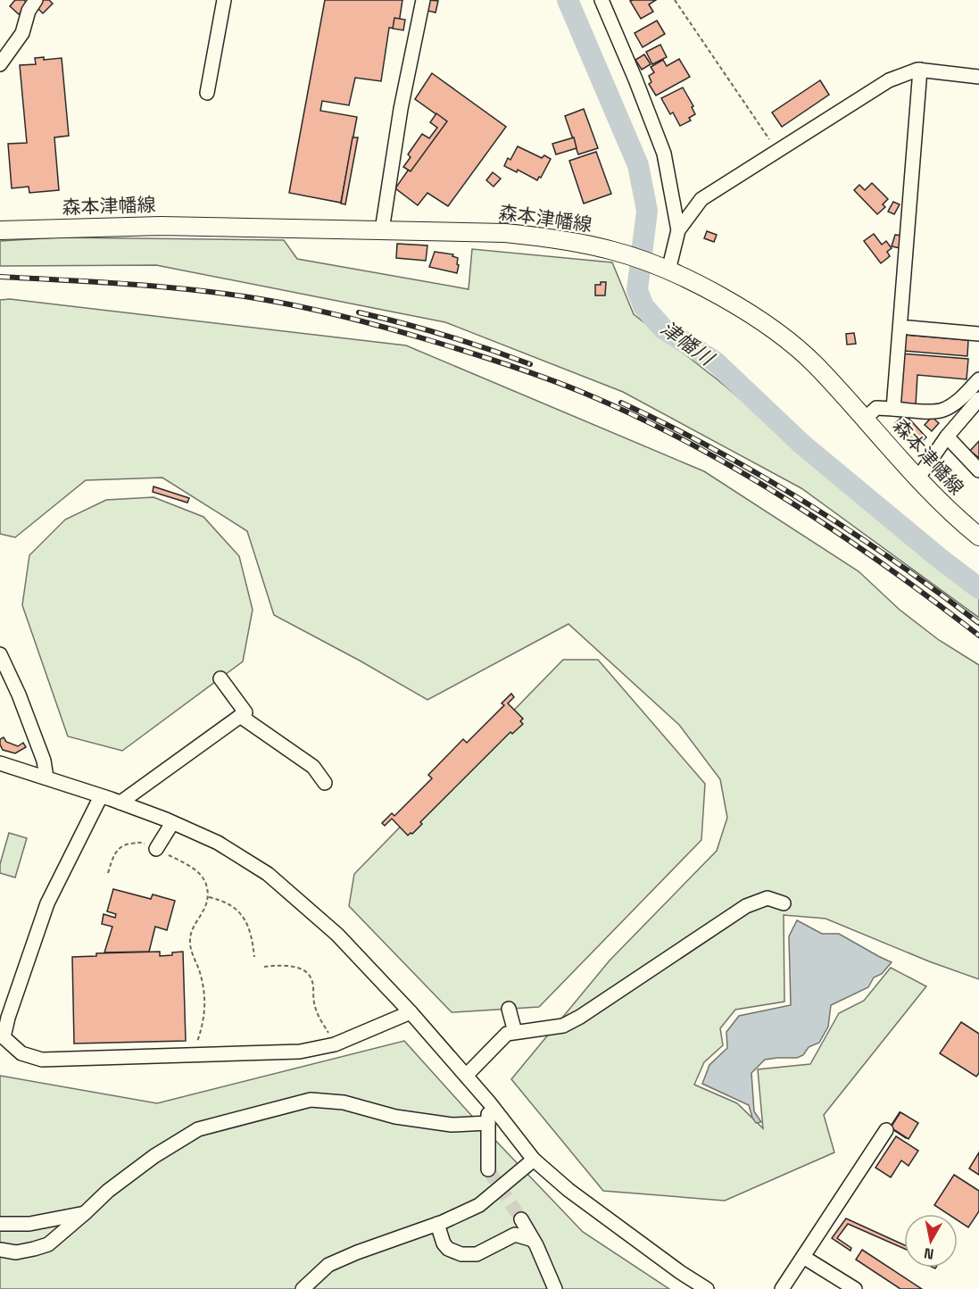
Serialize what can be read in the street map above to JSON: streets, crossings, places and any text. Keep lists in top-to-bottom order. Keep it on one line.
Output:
{"streets":{"main road":["森本津幡線"]},"water":["津幡川"],"north":"bottom"}
